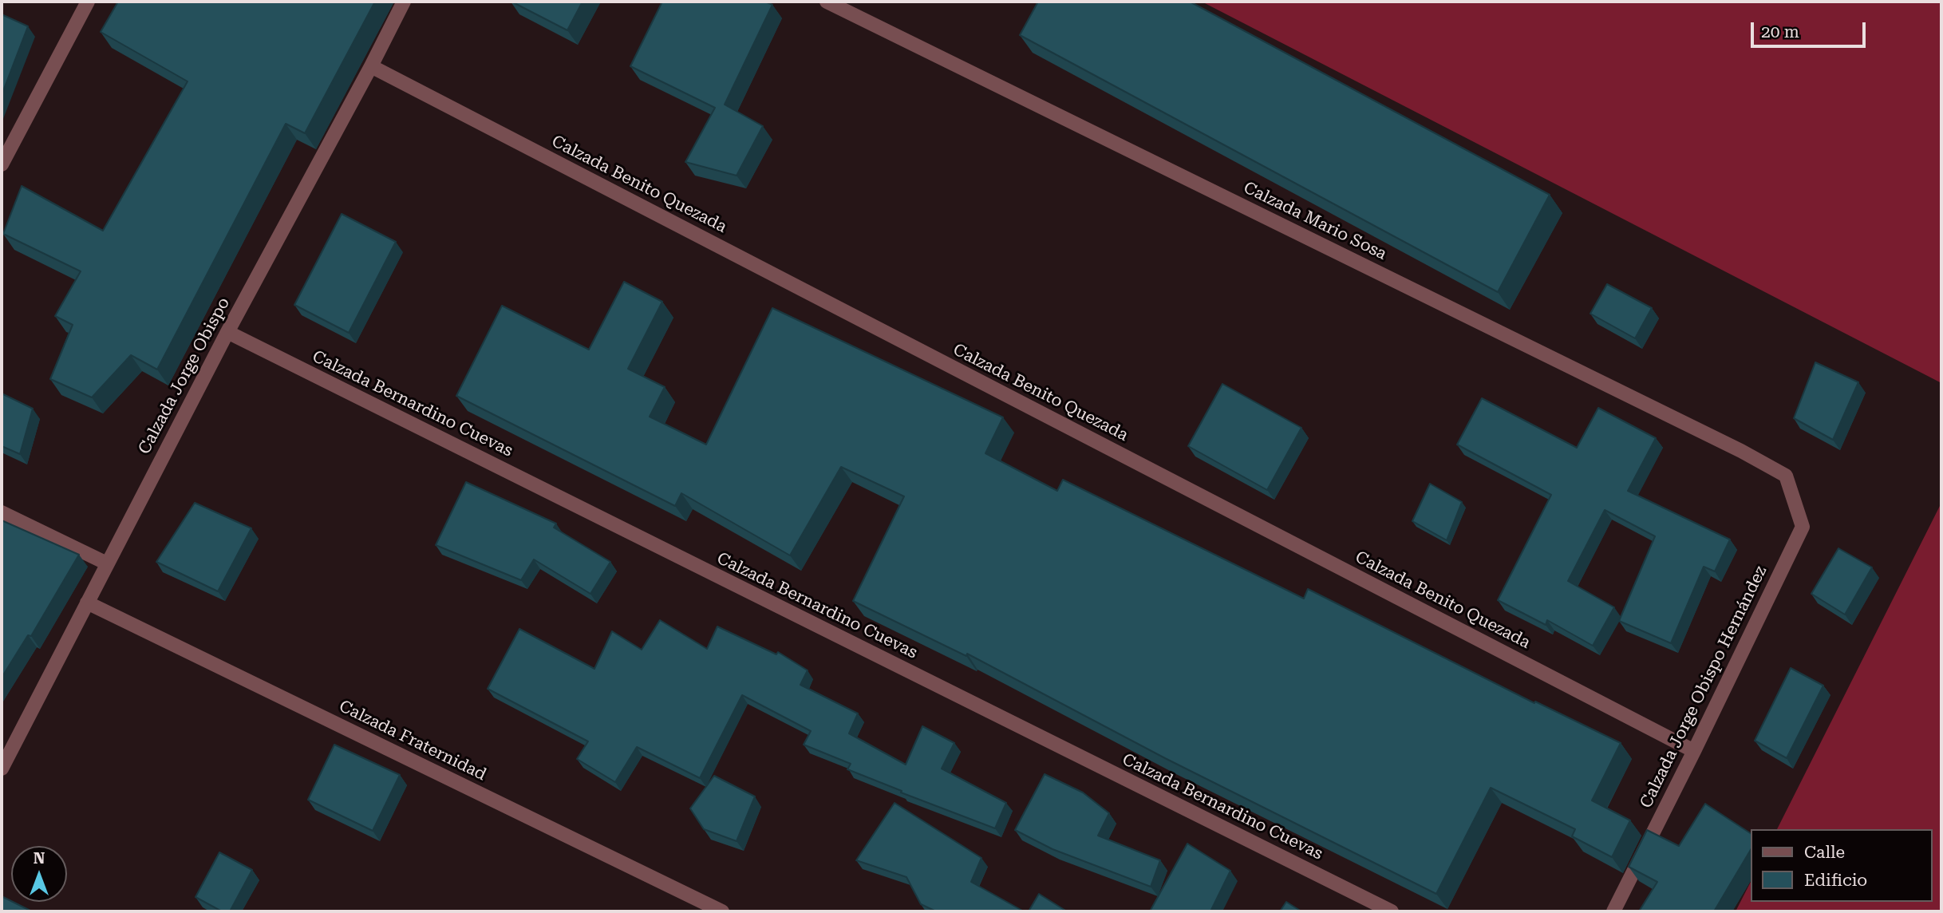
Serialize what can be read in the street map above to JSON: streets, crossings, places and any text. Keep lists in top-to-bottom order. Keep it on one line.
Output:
{"streets":{"street":["Calzada Benito Quezada","Calzada Mario Sosa","Calzada Jorge Obispo","Calzada Bernardino Cuevas","Calzada Jorge Obispo Hernández","Calzada Fraternidad"]},"crossings":[["Calzada Benito Quezada","Calzada Jorge Obispo"],["Calzada Benito Quezada","Calzada Jorge Obispo Hernández"],["Calzada Mario Sosa","Calzada Jorge Obispo Hernández"],["Calzada Jorge Obispo","Calzada Bernardino Cuevas"],["Calzada Jorge Obispo","Calzada Fraternidad"]],"legend":["Calle","Edificio"],"scale_bar":"20 m","north":"top"}
